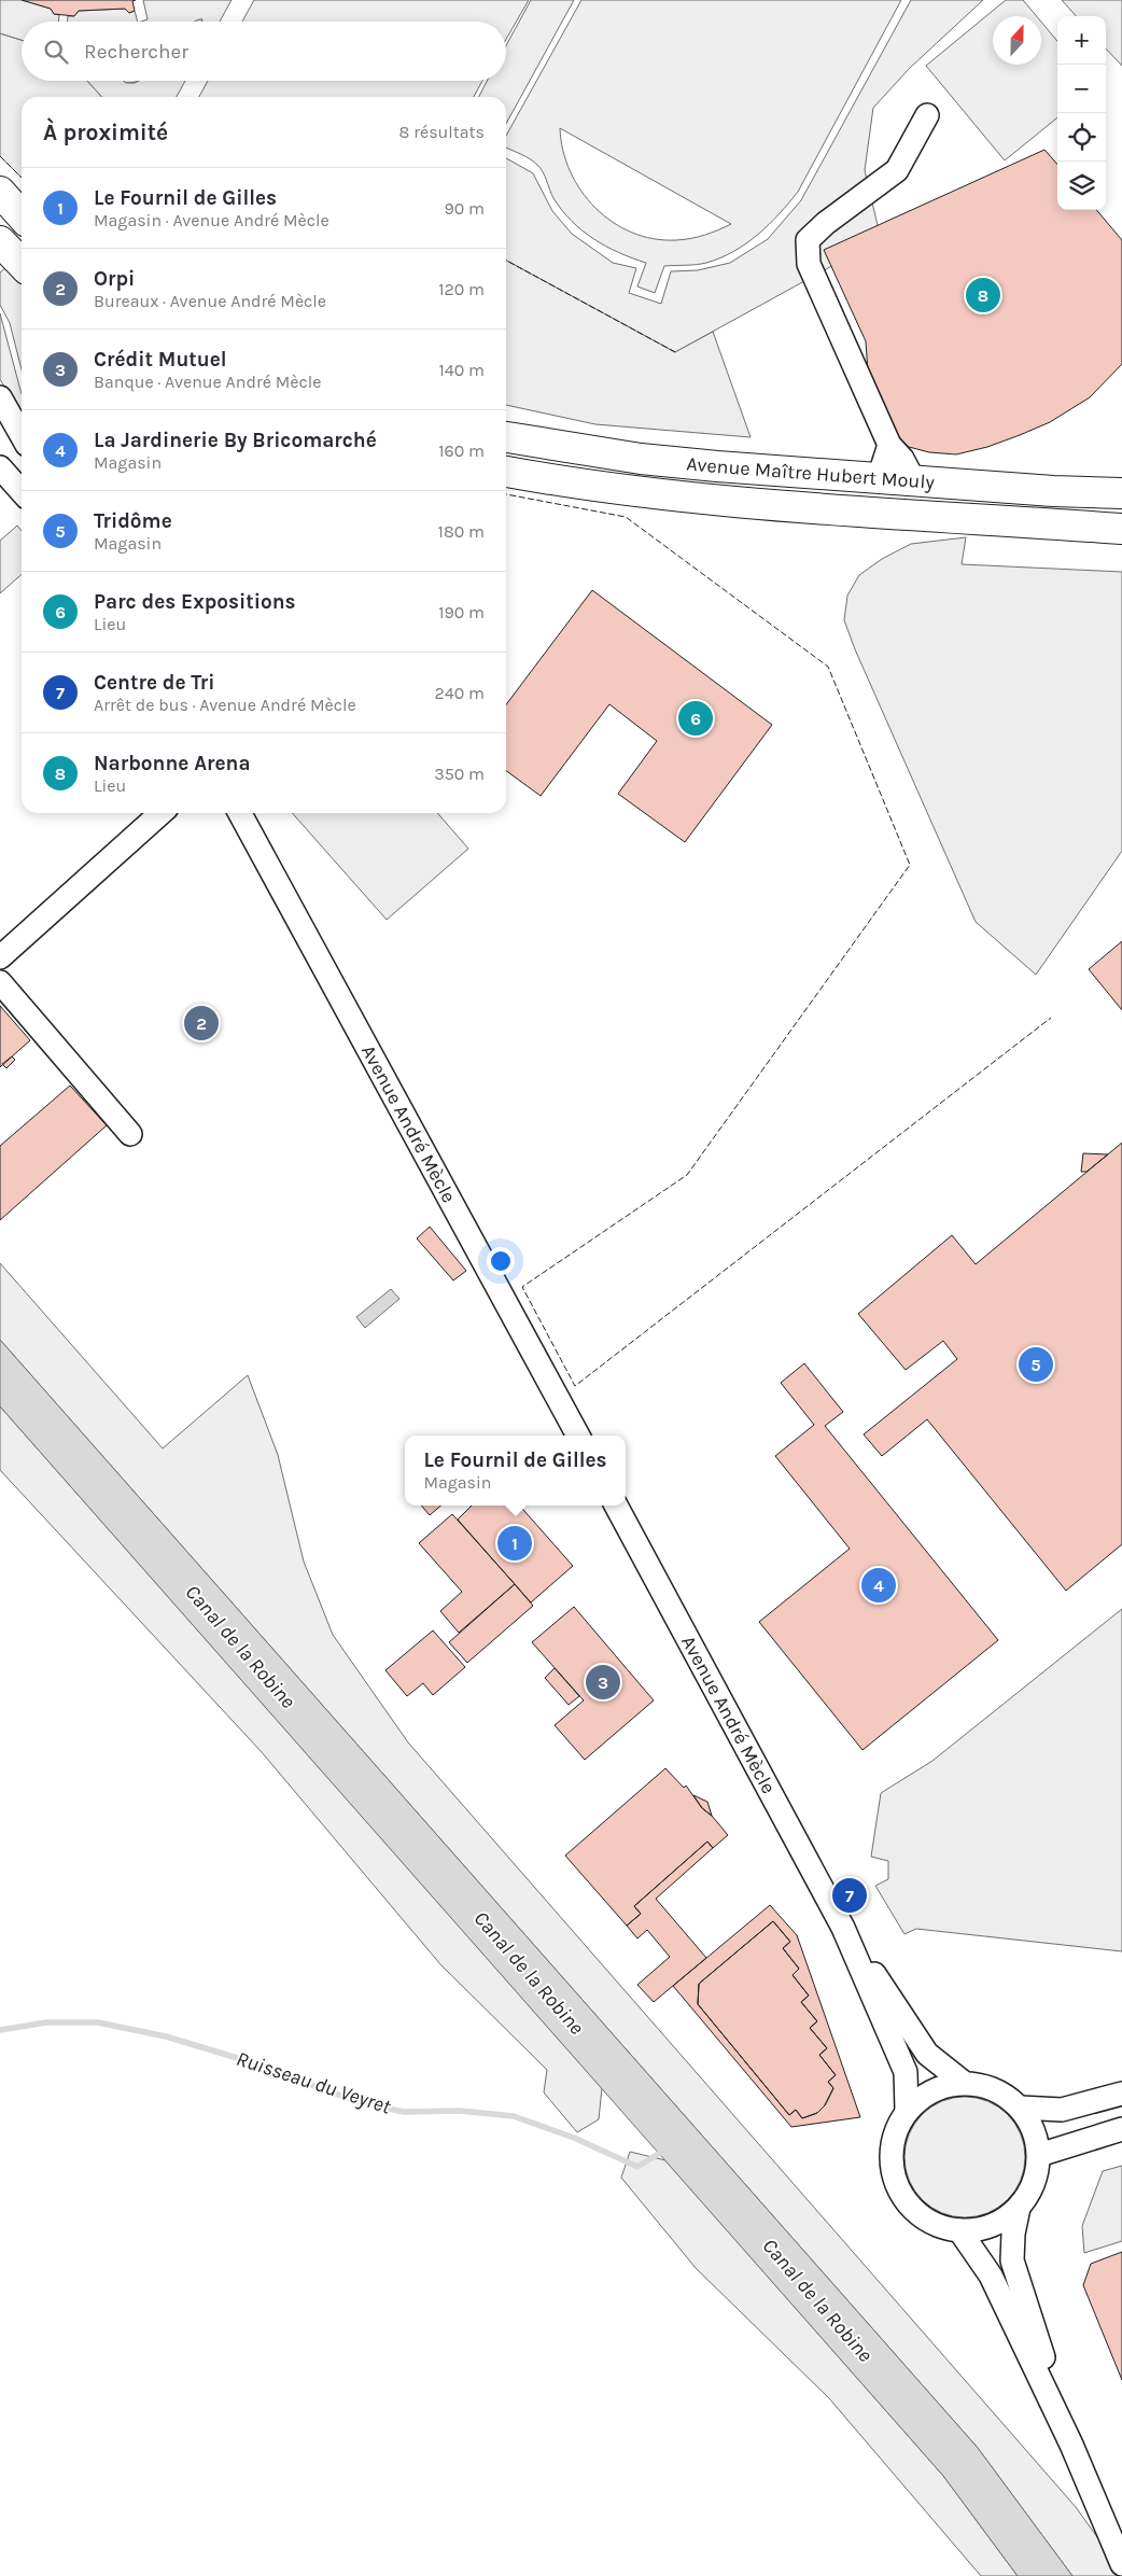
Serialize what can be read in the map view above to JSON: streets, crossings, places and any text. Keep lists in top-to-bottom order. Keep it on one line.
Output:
{"streets":{"main road":["Avenue Maître Hubert Mouly"],"street":["Avenue André Mècle"]},"water":["Canal de la Robine","Ruisseau du Veyret"],"north":"top","page":{"map_buttons":["+","−"],"search":"Rechercher","heading":["À proximité","8 résultats"],"list":[{"mark":"1","name":"Le Fournil de Gilles","note":"Magasin · Avenue André Mècle","value":"90 m"},{"mark":"2","name":"Orpi","note":"Bureaux · Avenue André Mècle","value":"120 m"},{"mark":"3","name":"Crédit Mutuel","note":"Banque · Avenue André Mècle","value":"140 m"},{"mark":"4","name":"La Jardinerie By Bricomarché","note":"Magasin","value":"160 m"},{"mark":"5","name":"Tridôme","note":"Magasin","value":"180 m"},{"mark":"6","name":"Parc des Expositions","note":"Lieu","value":"190 m"},{"mark":"7","name":"Centre de Tri","note":"Arrêt de bus · Avenue André Mècle","value":"240 m"},{"mark":"8","name":"Narbonne Arena","note":"Lieu","value":"350 m"}],"pins":["8","6","2","5","1","4","3","7"],"popup":["Le Fournil de Gilles","Magasin"]}}
